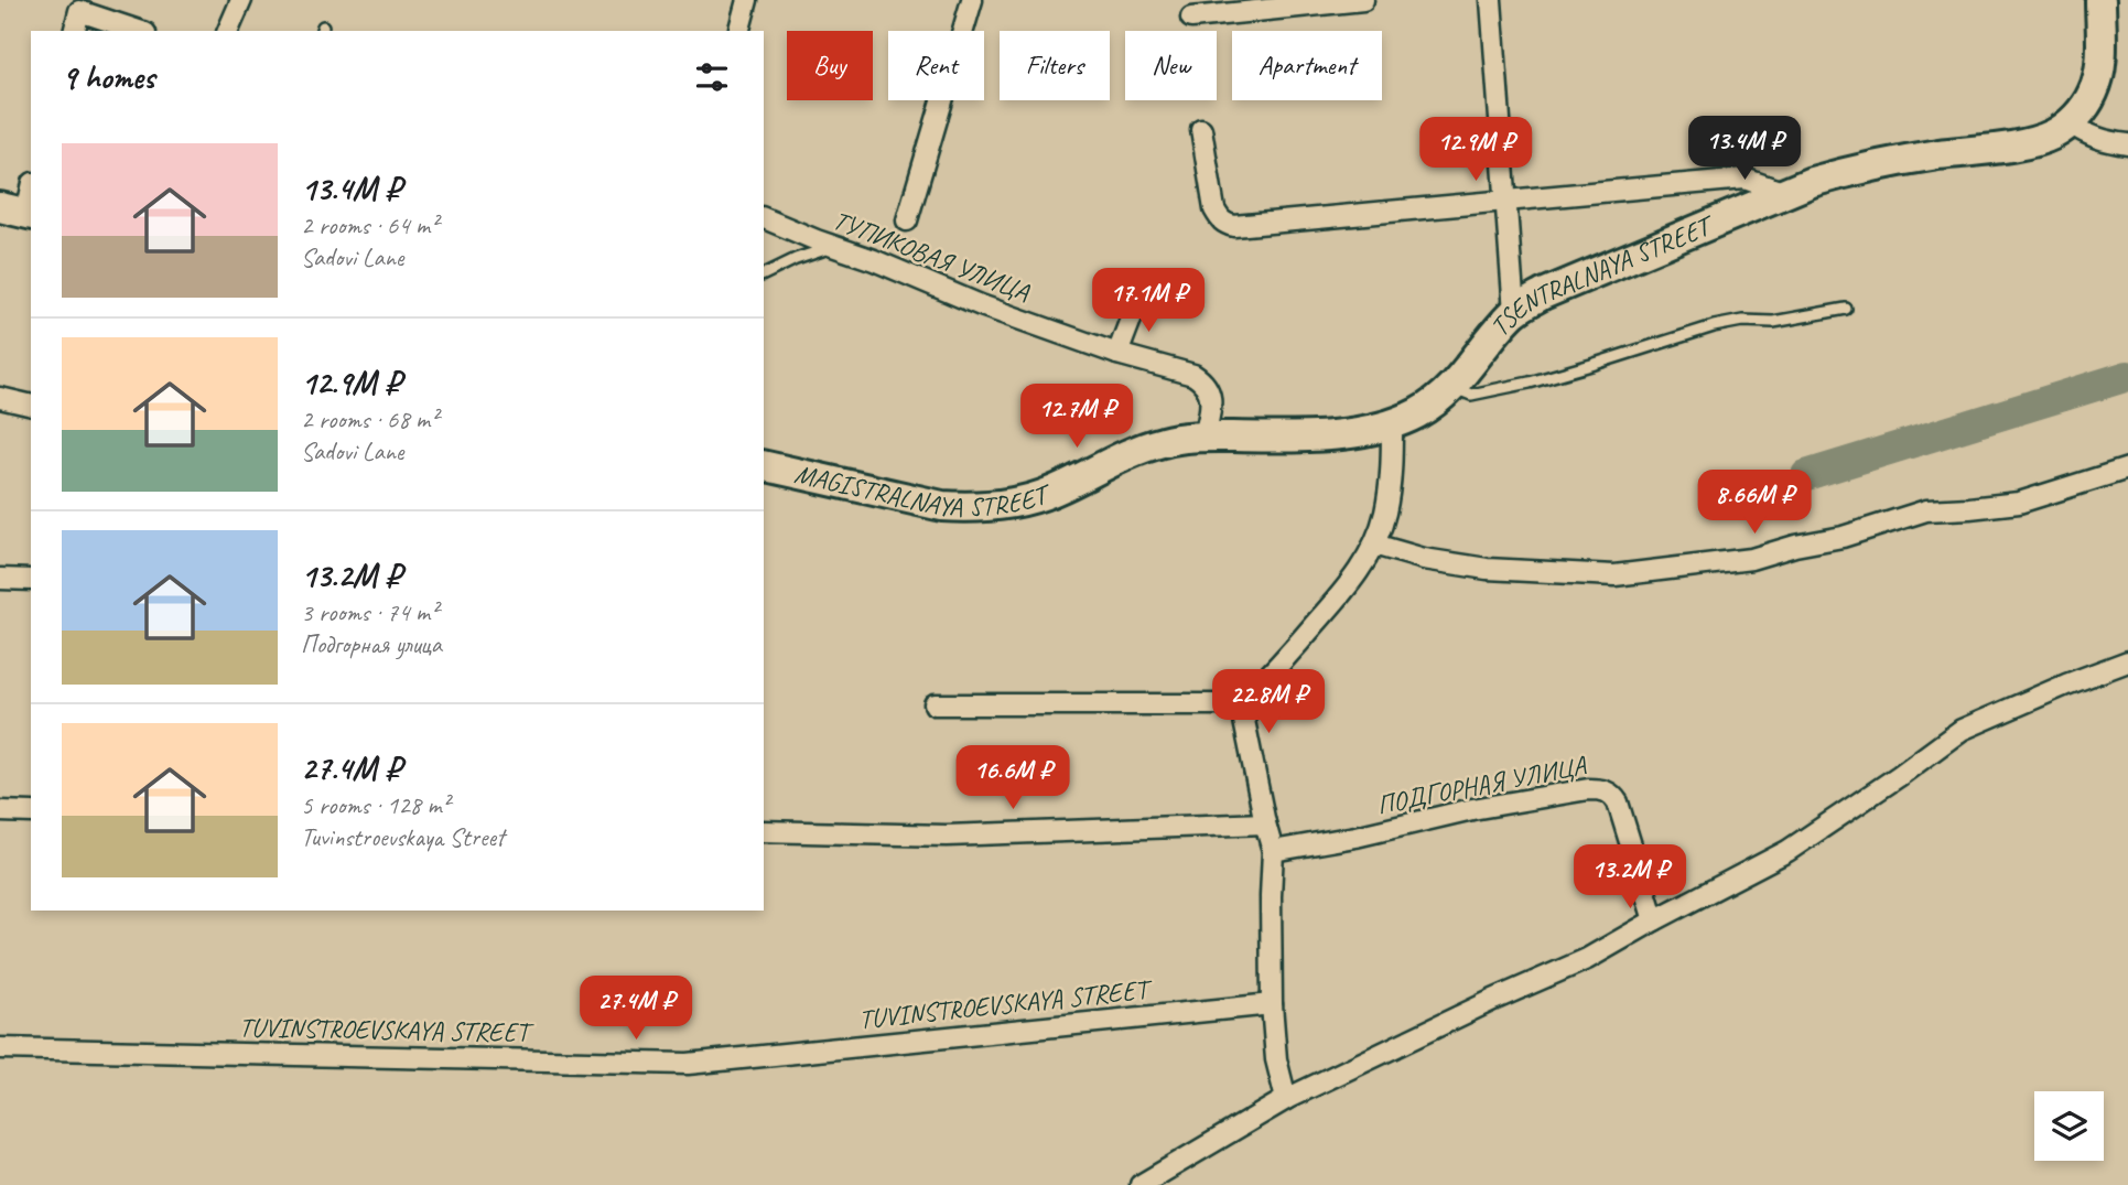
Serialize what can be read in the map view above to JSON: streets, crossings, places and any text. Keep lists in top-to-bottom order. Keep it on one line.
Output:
{"streets":{"street":["ТУПИКОВАЯ УЛИЦА","TSENTRALNAYA STREET","MAGISTRALNAYA STREET","ПОДГОРНАЯ УЛИЦА","TUVINSTROEVSKAYA STREET"]},"crossings":[["ТУПИКОВАЯ УЛИЦА","MAGISTRALNAYA STREET"],["TSENTRALNAYA STREET","MAGISTRALNAYA STREET"]],"page":{"chip":["Buy","Rent","Filters","New","Apartment"],"heading":"9 homes","price":["13.4M ₽","12.9M ₽","17.1M ₽","12.7M ₽","8.66M ₽","22.8M ₽","16.6M ₽","13.2M ₽","27.4M ₽"],"list":[{"name":"13.4M ₽","note":"2 rooms · 64 m² · Sadovi Lane"},{"name":"12.9M ₽","note":"2 rooms · 68 m² · Sadovi Lane"},{"name":"13.2M ₽","note":"3 rooms · 74 m² · Подгорная улица"},{"name":"27.4M ₽","note":"5 rooms · 128 m² · Tuvinstroevskaya Street"}]}}
